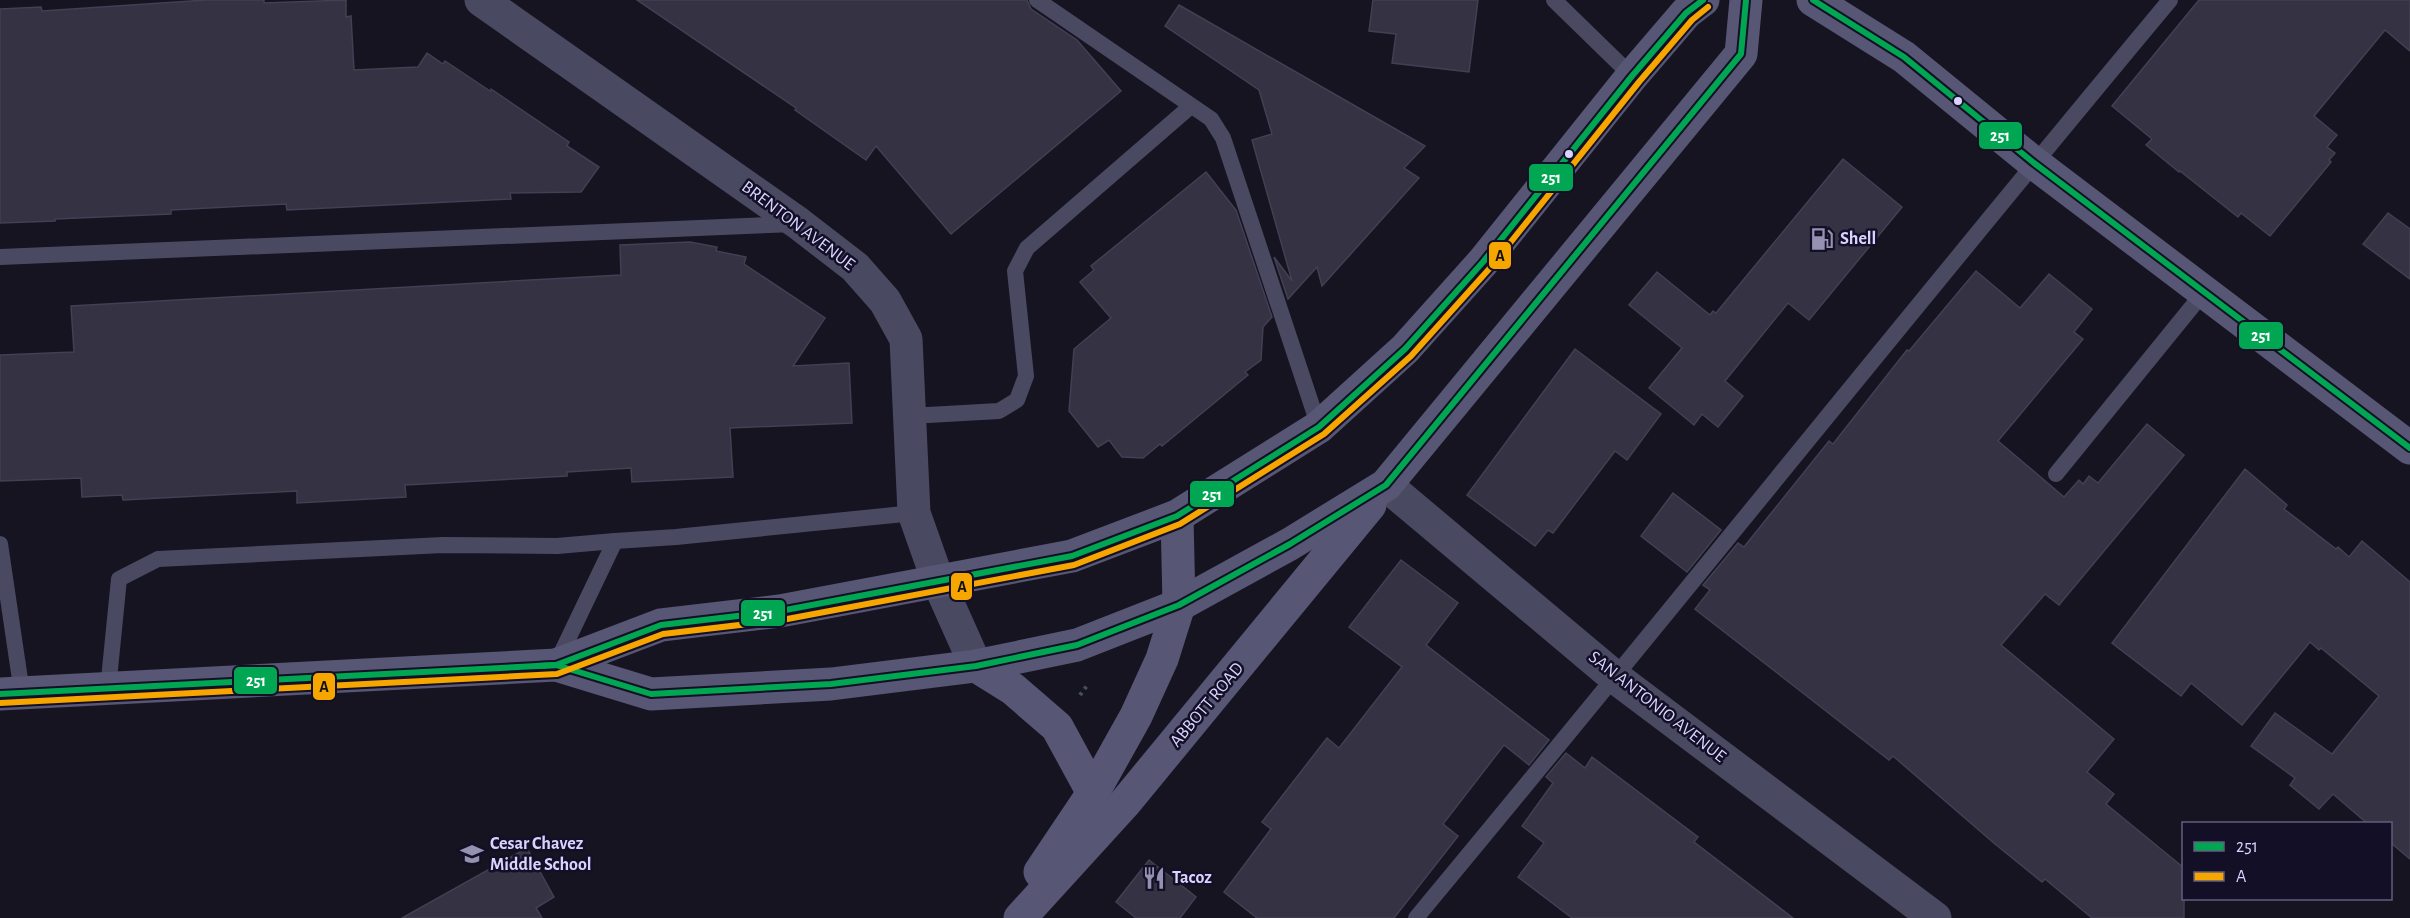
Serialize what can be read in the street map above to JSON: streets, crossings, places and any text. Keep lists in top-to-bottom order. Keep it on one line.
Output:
{"streets":{"main road":["ABBOTT ROAD"],"street":["BRENTON AVENUE","SAN ANTONIO AVENUE"]},"crossings":[["ABBOTT ROAD","SAN ANTONIO AVENUE"]],"places":{"fuel station":["Shell"],"school or university":["Cesar Chavez Middle School"],"restaurant":["Tacoz"]},"lines":["transit line 251","transit line A"],"legend":["251","A"]}
